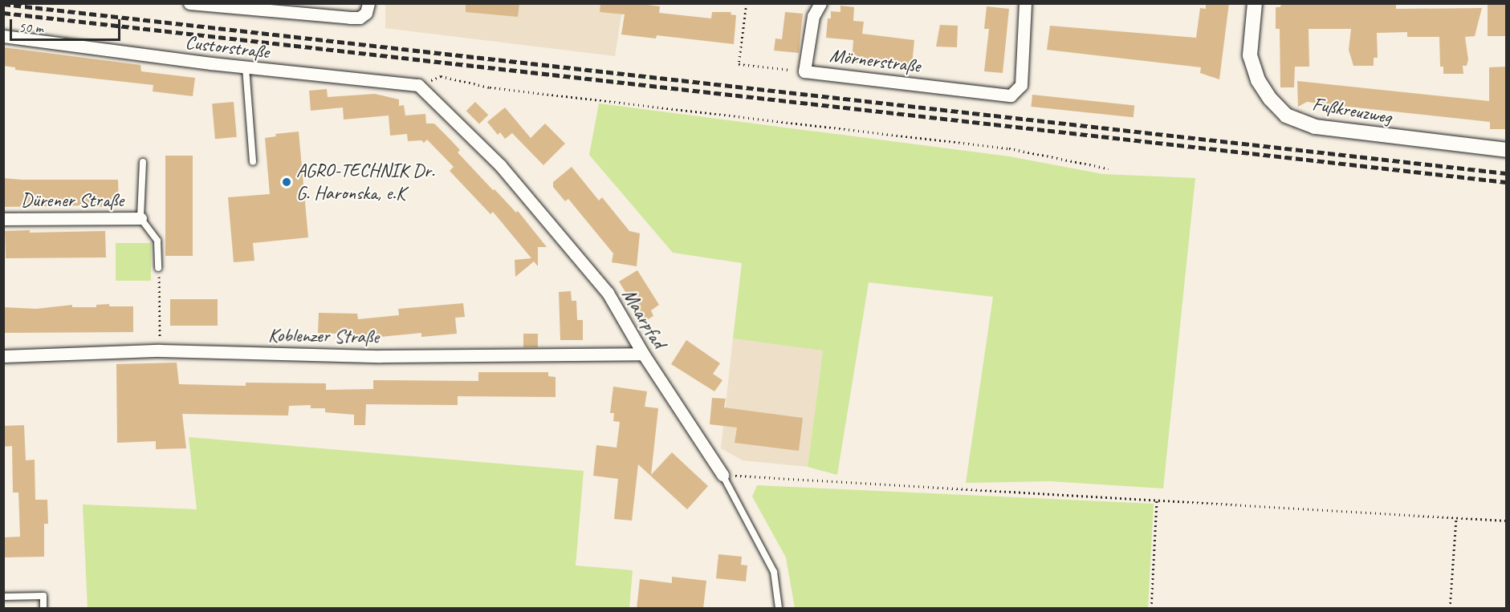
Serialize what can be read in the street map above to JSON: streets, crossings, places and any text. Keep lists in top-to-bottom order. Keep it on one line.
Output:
{"streets":{"street":["Custorstraße","Mörnerstraße","Fußkreuzweg","Dürener Straße","Maarpfad","Koblenzer Straße"]},"crossings":[["Custorstraße","Maarpfad"],["Maarpfad","Koblenzer Straße"]],"places":["AGRO-TECHNIK Dr. G. Haronska, e.K"],"scale_bar":"50 m"}
